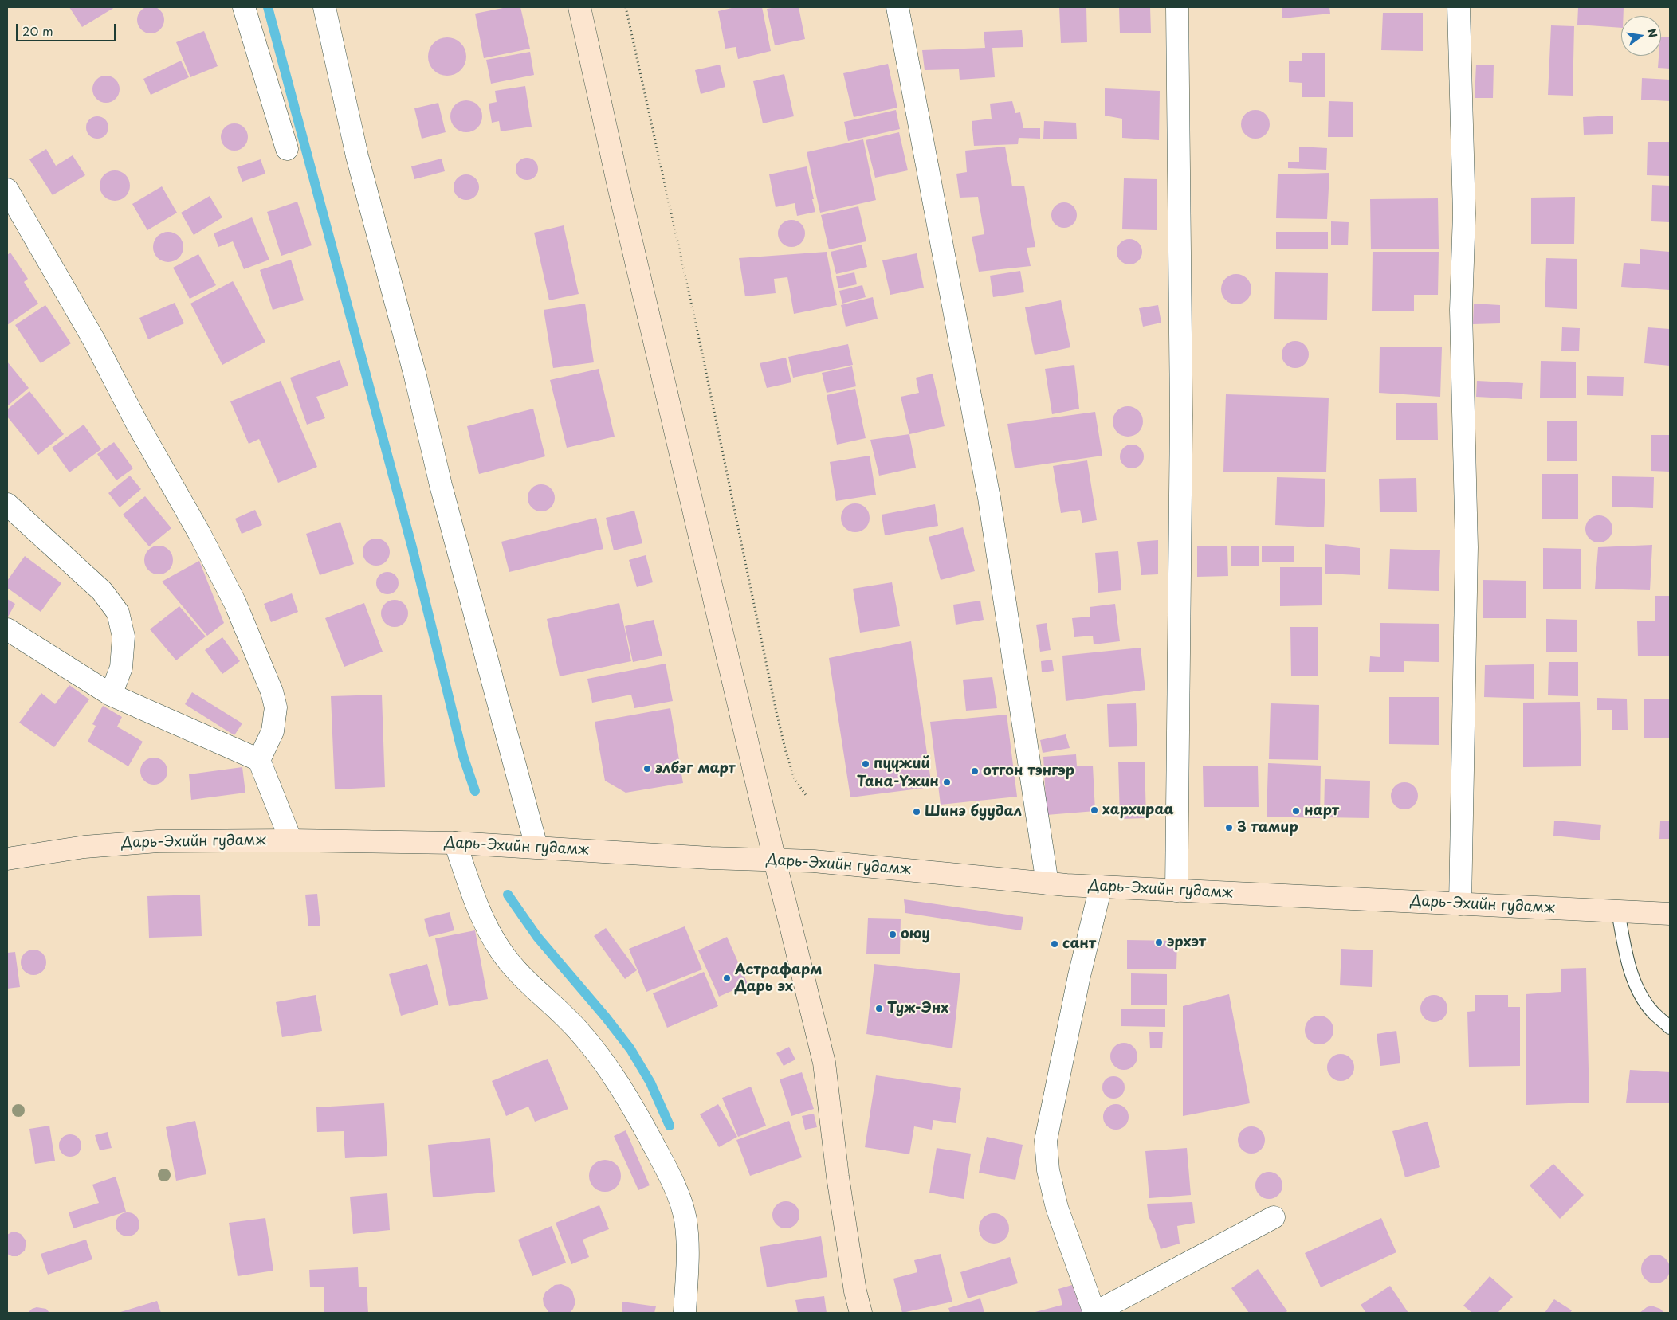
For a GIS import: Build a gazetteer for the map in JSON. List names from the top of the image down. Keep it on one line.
{"streets":{"main road":["Дарь-Эхийн гудамж"]},"places":["пүүжий","элбэг март","отгон тэнгэр","Тана-Үжин","хархираа","нарт","Шинэ буудал","3 тамир","оюу","эрхэт","сант","Астрафарм Дарь эх","Туж-Энх"],"scale_bar":"20 m","north":"right"}
